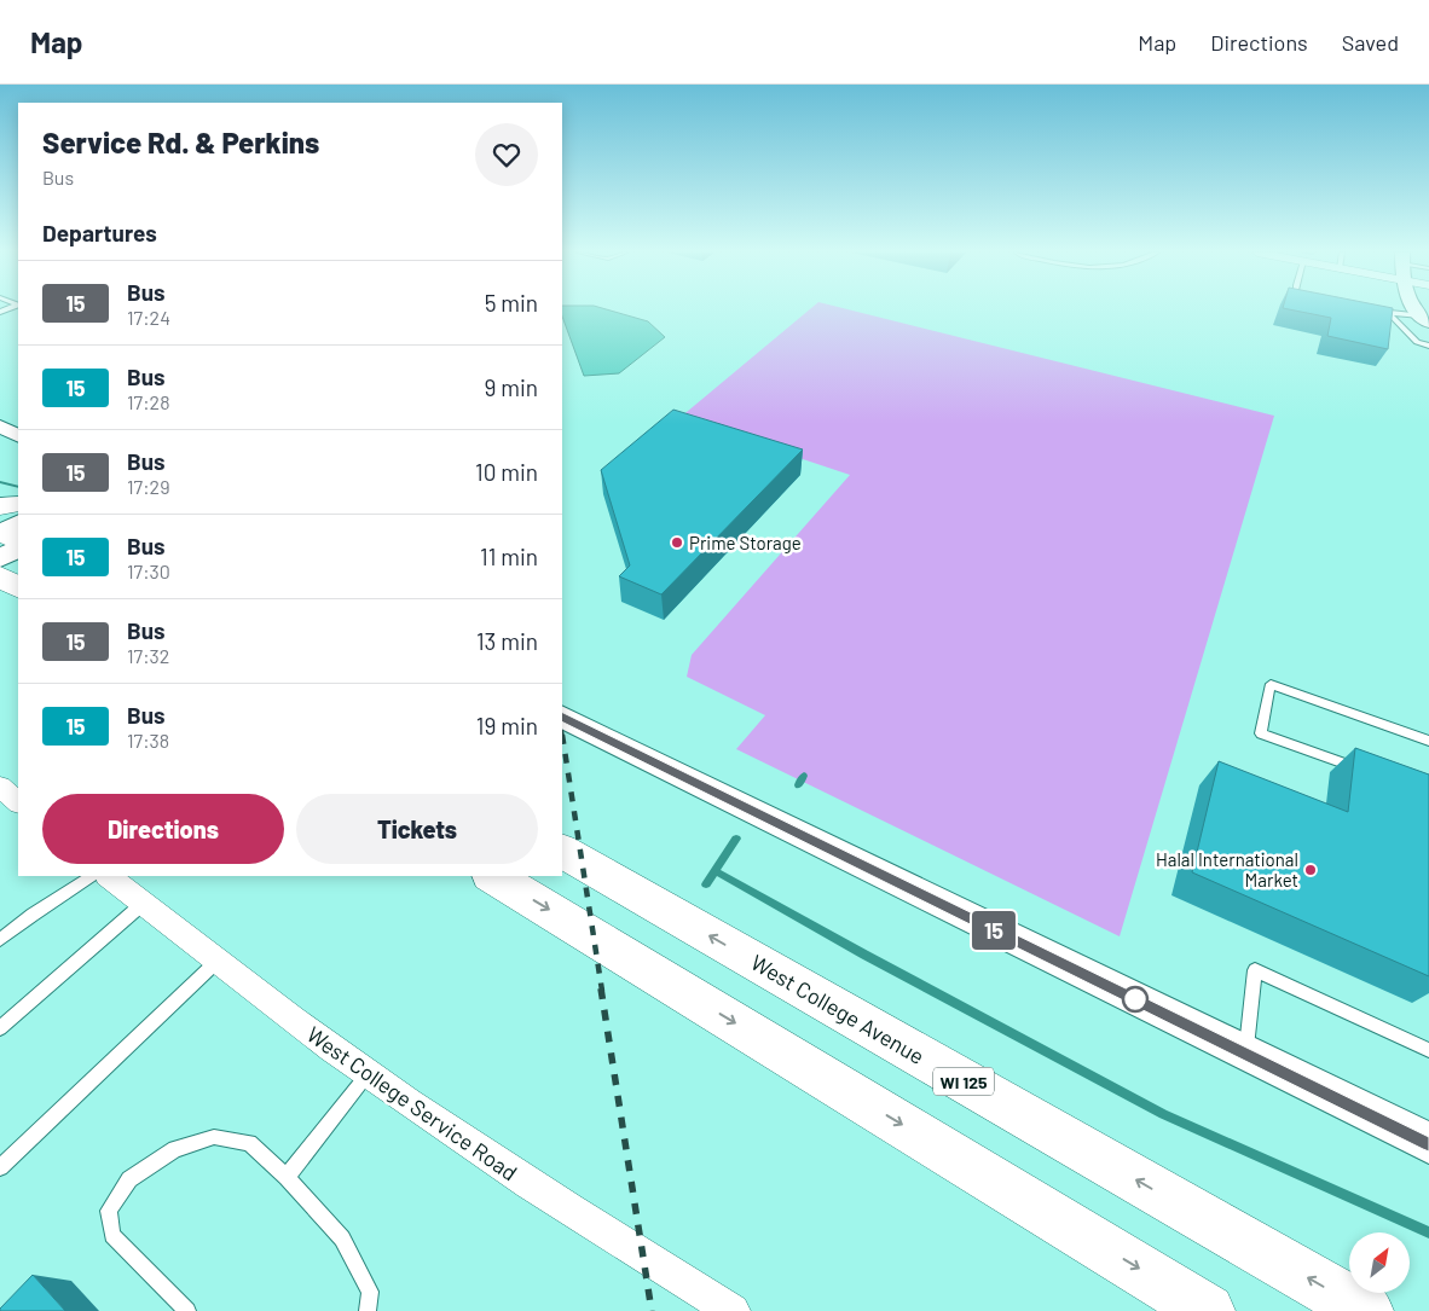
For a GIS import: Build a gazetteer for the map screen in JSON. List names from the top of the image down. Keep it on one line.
{"streets":{"main road":["West College Avenue","WI 125"],"street":["West College Service Road"]},"places":["Prime Storage","Halal International Market"],"lines":["bus line 15"],"north":"top right","page":{"header":"Map","nav":["Map","Directions","Saved"],"on_map":"15","heading":[["Service Rd. & Perkins","Bus"],"Departures"],"list":[{"mark":"15","name":"Bus","note":"17:24","value":"5 min"},{"mark":"15","name":"Bus","note":"17:28","value":"9 min"},{"mark":"15","name":"Bus","note":"17:29","value":"10 min"},{"mark":"15","name":"Bus","note":"17:30","value":"11 min"},{"mark":"15","name":"Bus","note":"17:32","value":"13 min"},{"mark":"15","name":"Bus","note":"17:38","value":"19 min"}],"buttons":["Directions","Tickets"]}}
